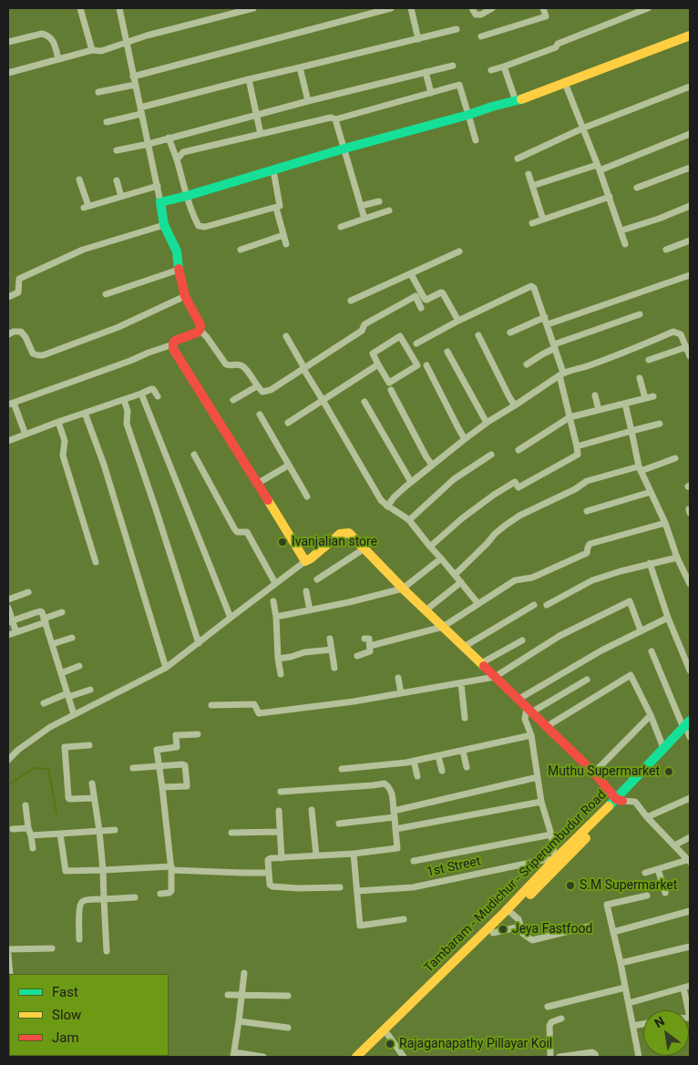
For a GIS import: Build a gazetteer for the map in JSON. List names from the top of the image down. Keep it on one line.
{"streets":{"street":["1st Street","Tambaram - Mudichur - Sriperumbudur Road"]},"crossings":[["1st Street","Tambaram - Mudichur - Sriperumbudur Road"]],"places":["Ivanjalian store","Muthu Supermarket","S.M Supermarket","Jeya Fastfood","Rajaganapathy Pillayar Koil"],"legend":["Fast","Slow","Jam"],"north":"top left"}
